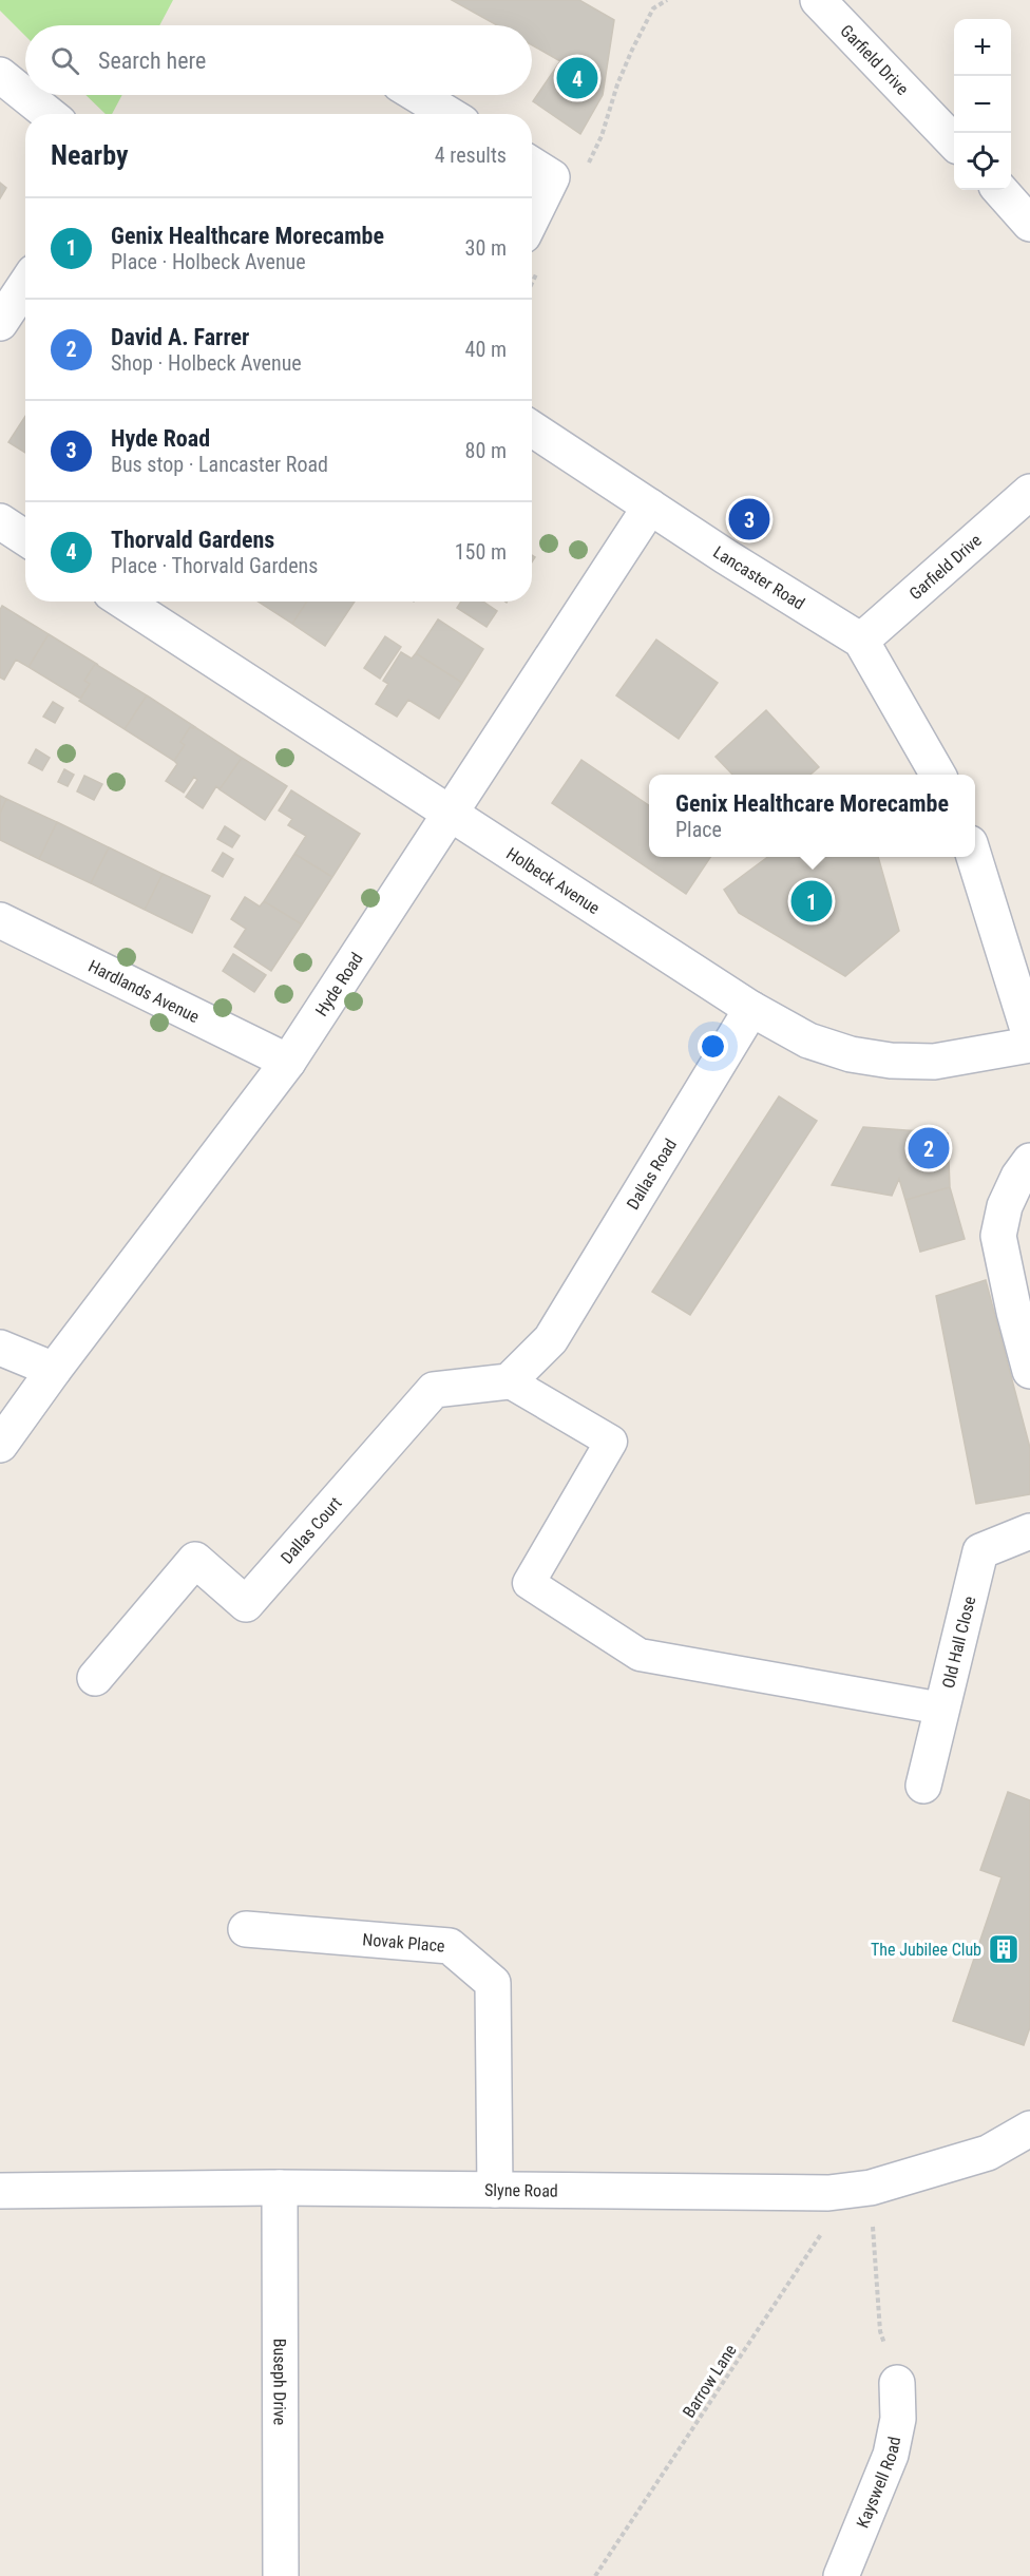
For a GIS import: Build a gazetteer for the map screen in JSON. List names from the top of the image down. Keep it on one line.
{"streets":{"street":["Garfield Drive","Lancaster Road","Holbeck Avenue","Hyde Road","Hardlands Avenue","Dallas Road","Dallas Court","Old Hall Close","Novak Place","Slyne Road","Buseph Drive","Kayswell Road"],"path":["Barrow Lane"]},"crossings":[["Garfield Drive","Lancaster Road"],["Lancaster Road","Hyde Road"],["Holbeck Avenue","Hyde Road"],["Holbeck Avenue","Dallas Road"],["Hyde Road","Hardlands Avenue"],["Dallas Road","Dallas Court"],["Novak Place","Slyne Road"],["Slyne Road","Barrow Lane"],["Slyne Road","Buseph Drive"]],"places":{"building":["The Jubilee Club"]},"page":{"map_buttons":["+","−"],"search":"Search here","pins":["4","3","1","2"],"heading":["Nearby","4 results"],"list":[{"mark":"1","name":"Genix Healthcare Morecambe","note":"Place · Holbeck Avenue","value":"30 m"},{"mark":"2","name":"David A. Farrer","note":"Shop · Holbeck Avenue","value":"40 m"},{"mark":"3","name":"Hyde Road","note":"Bus stop · Lancaster Road","value":"80 m"},{"mark":"4","name":"Thorvald Gardens","note":"Place · Thorvald Gardens","value":"150 m"}],"popup":["Genix Healthcare Morecambe","Place"]}}
